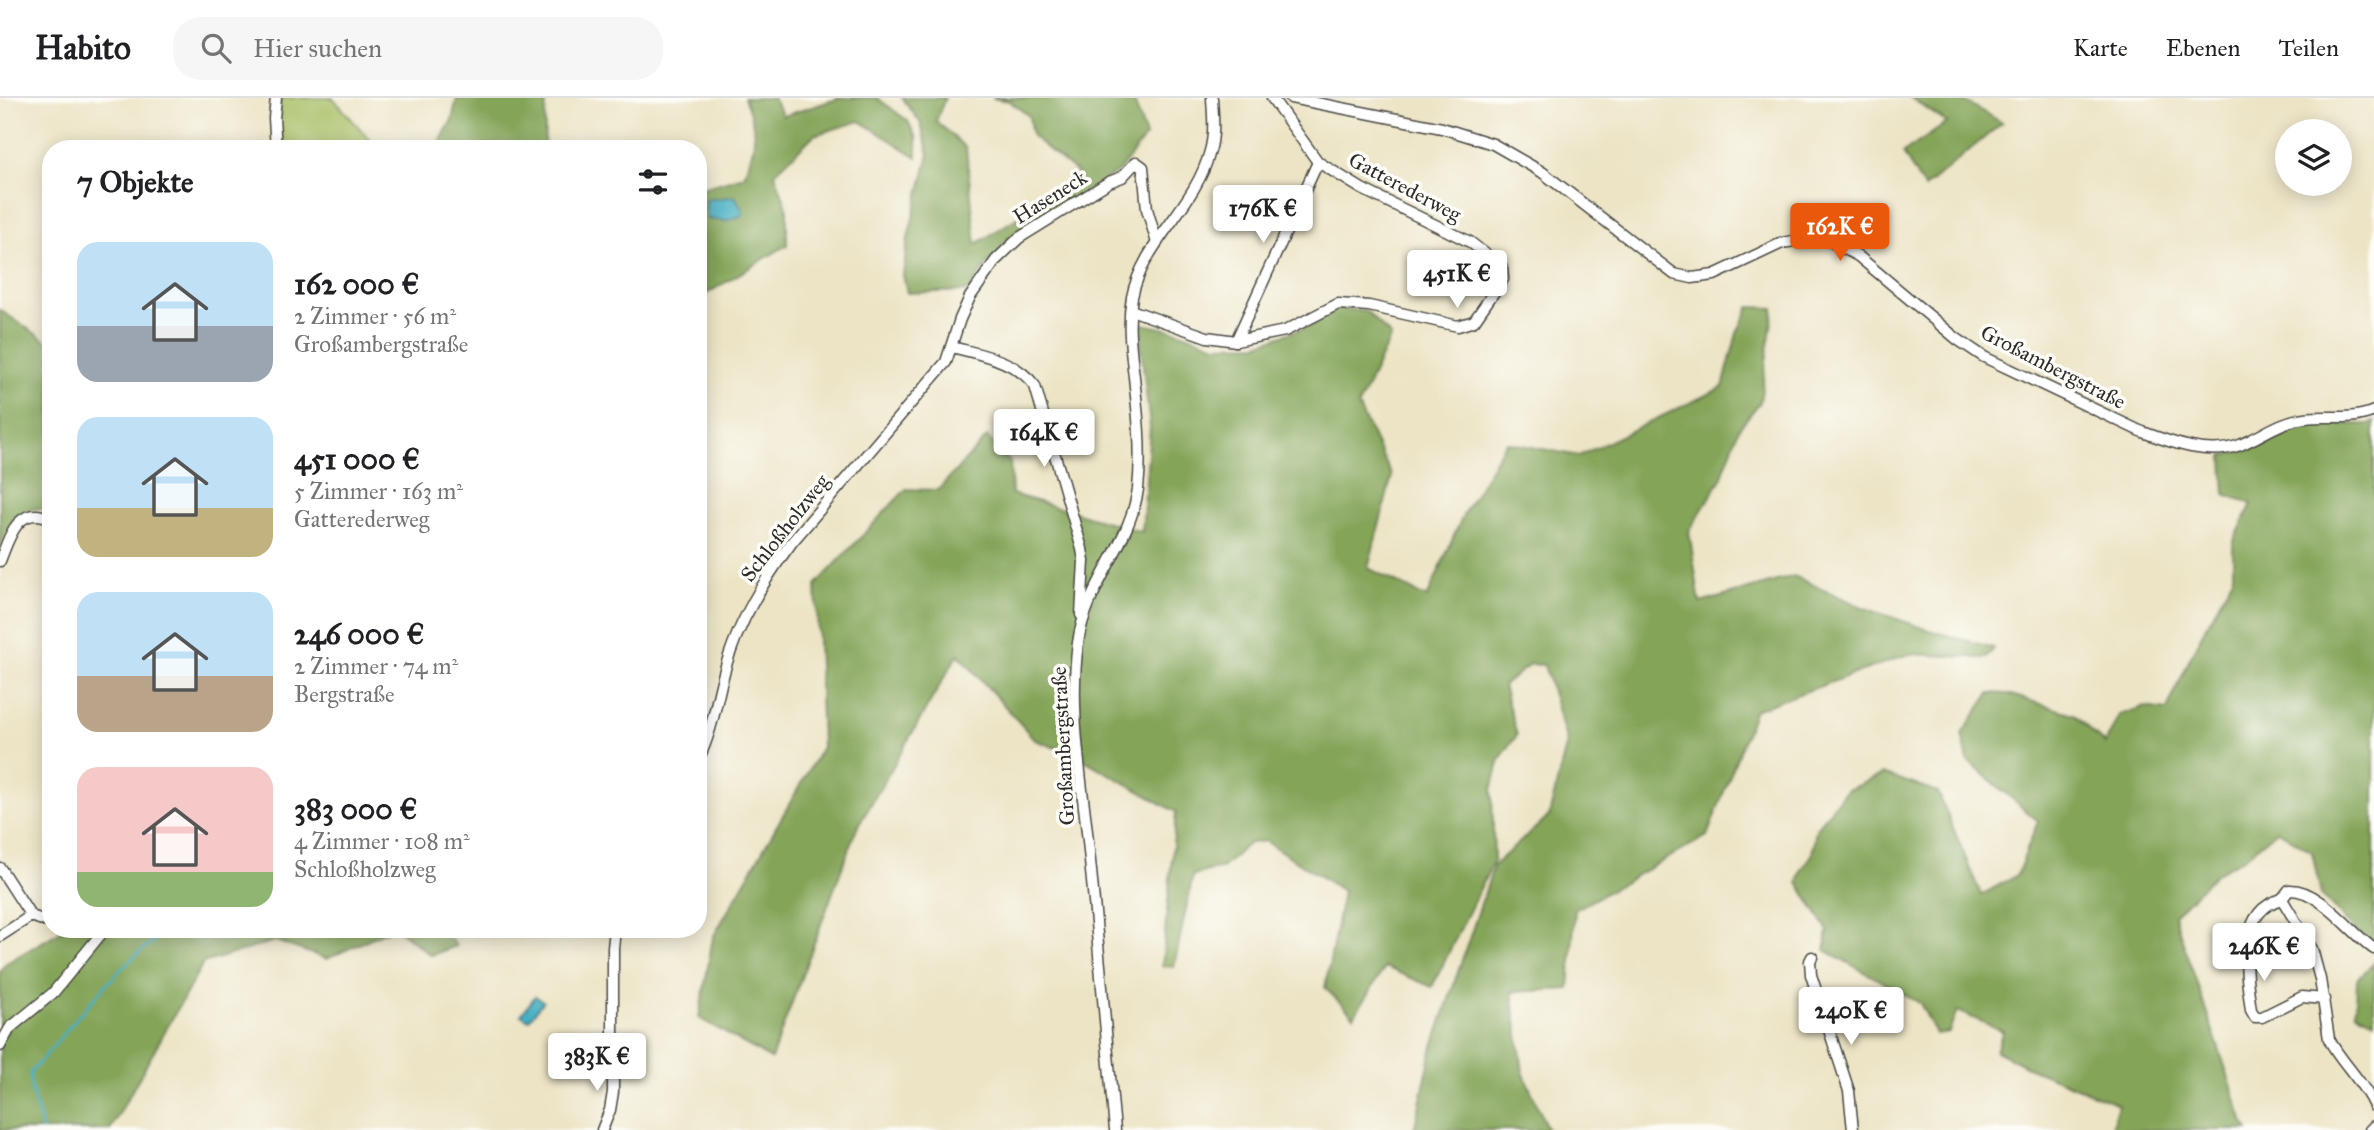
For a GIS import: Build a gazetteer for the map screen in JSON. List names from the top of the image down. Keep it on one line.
{"streets":{"street":["Gatterederweg","Haseneck","Großambergstraße","Schloßholzweg"]},"crossings":[["Gatterederweg","Großambergstraße"],["Haseneck","Großambergstraße"],["Haseneck","Schloßholzweg"]],"page":{"header":"Habito","search":"Hier suchen","nav":["Karte","Ebenen","Teilen"],"heading":"7 Objekte","price":["176K €","162K €","451K €","164K €","246K €","240K €","383K €"],"list":[{"name":"162 000 €","note":"2 Zimmer · 56 m² · Großambergstraße"},{"name":"451 000 €","note":"5 Zimmer · 163 m² · Gatterederweg"},{"name":"246 000 €","note":"2 Zimmer · 74 m² · Bergstraße"},{"name":"383 000 €","note":"4 Zimmer · 108 m² · Schloßholzweg"}]}}
